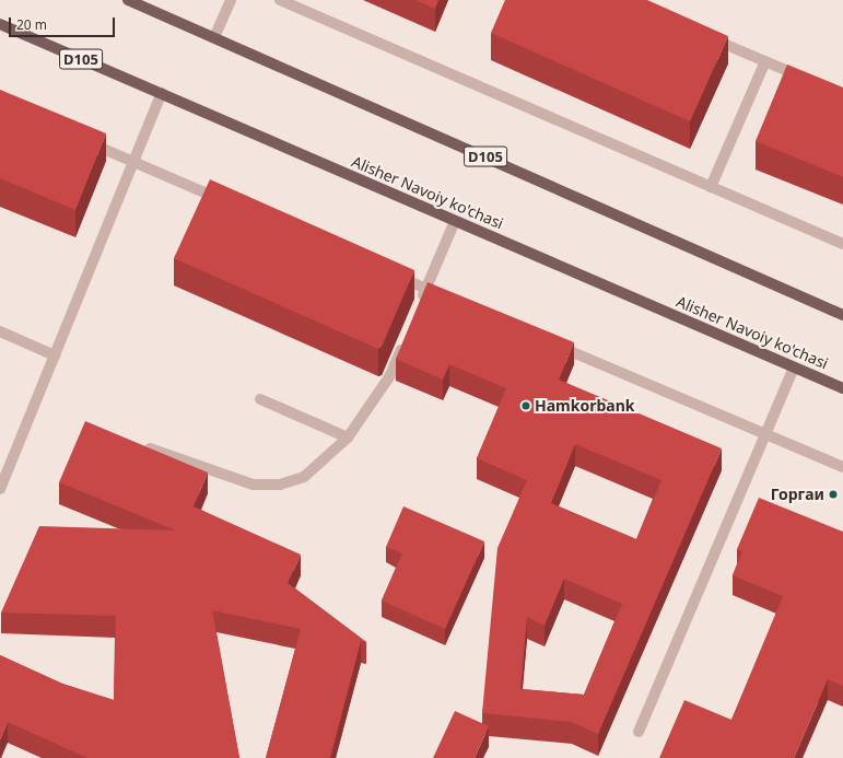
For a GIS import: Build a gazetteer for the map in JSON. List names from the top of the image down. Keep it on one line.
{"streets":{"main road":["D105","Alisher Navoiy ko'chasi"]},"places":["Hamkorbank","Горгаи"],"scale_bar":"20 m"}
